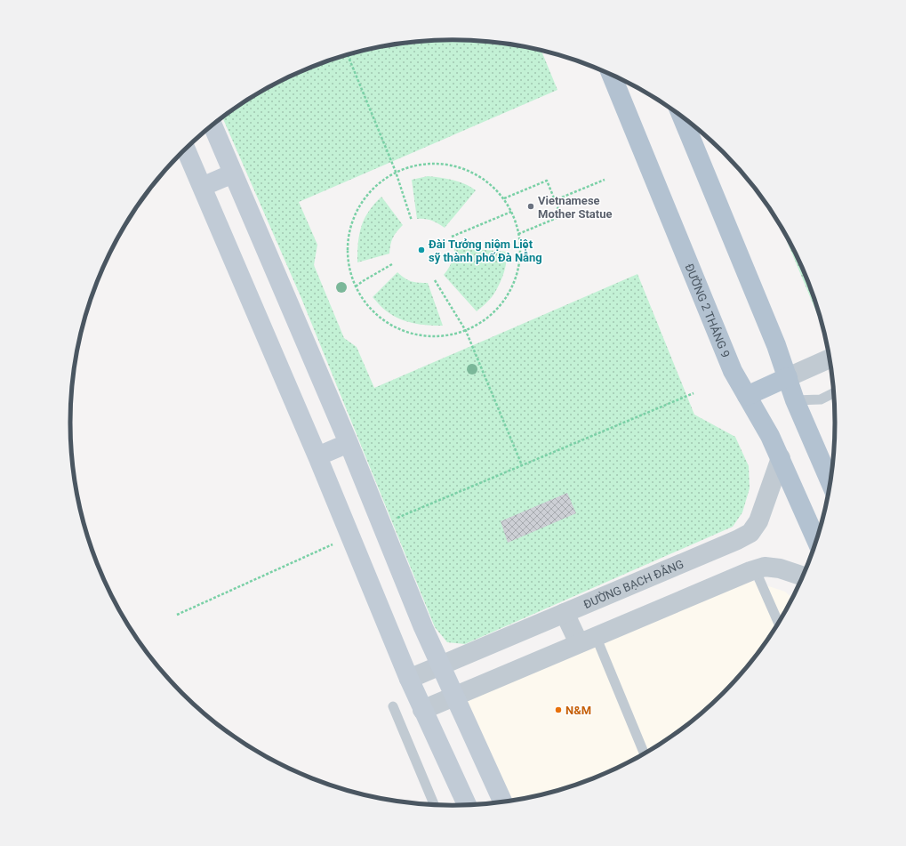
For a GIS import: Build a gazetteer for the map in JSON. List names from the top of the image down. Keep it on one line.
{"streets":{"main road":["ĐƯỜNG 2 THÁNG 9"],"street":["ĐƯỜNG BẠCH ĐẰNG"]},"crossings":[["ĐƯỜNG 2 THÁNG 9","ĐƯỜNG BẠCH ĐẰNG"]],"places":["Vietnamese Mother Statue","Đài Tưởng niệm Liệt sỹ thành phố Đà Nẵng","N&M"]}
